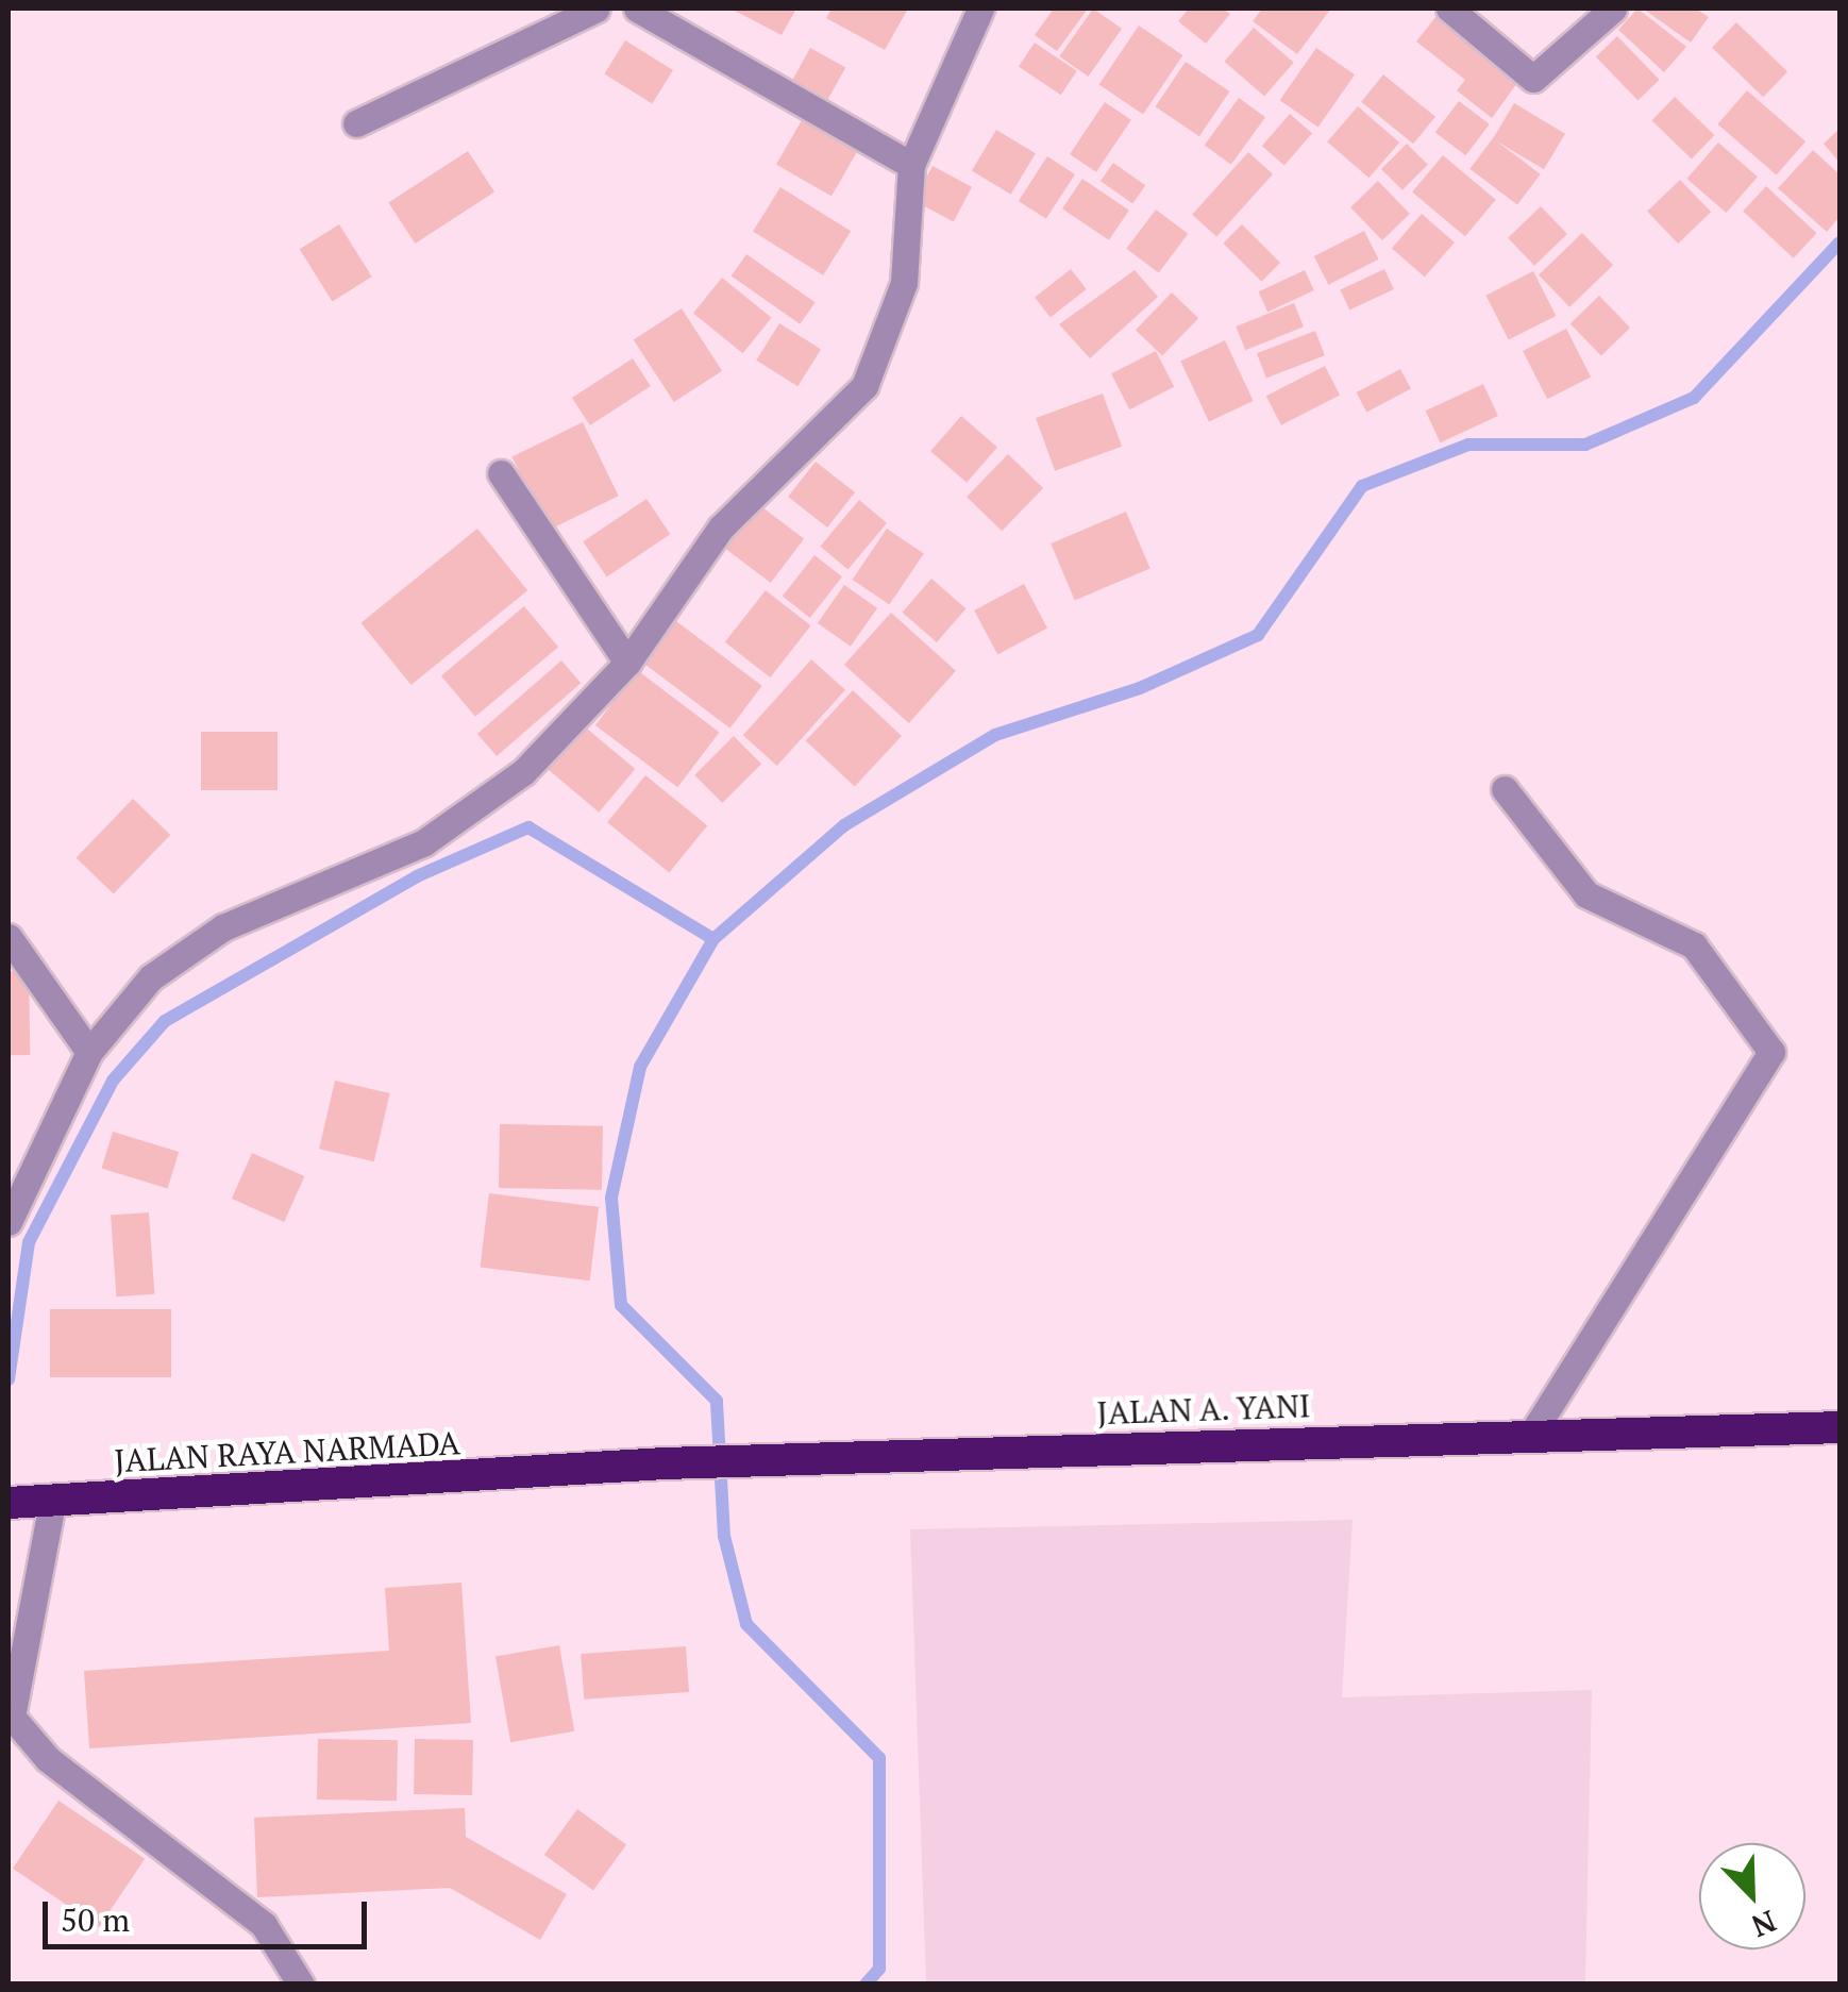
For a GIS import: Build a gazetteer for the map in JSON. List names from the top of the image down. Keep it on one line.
{"streets":{"highway":["JALAN A. YANI","JALAN RAYA NARMADA"]},"crossings":[["JALAN A. YANI","JALAN RAYA NARMADA"]],"scale_bar":"50 m","north":"bottom right"}
